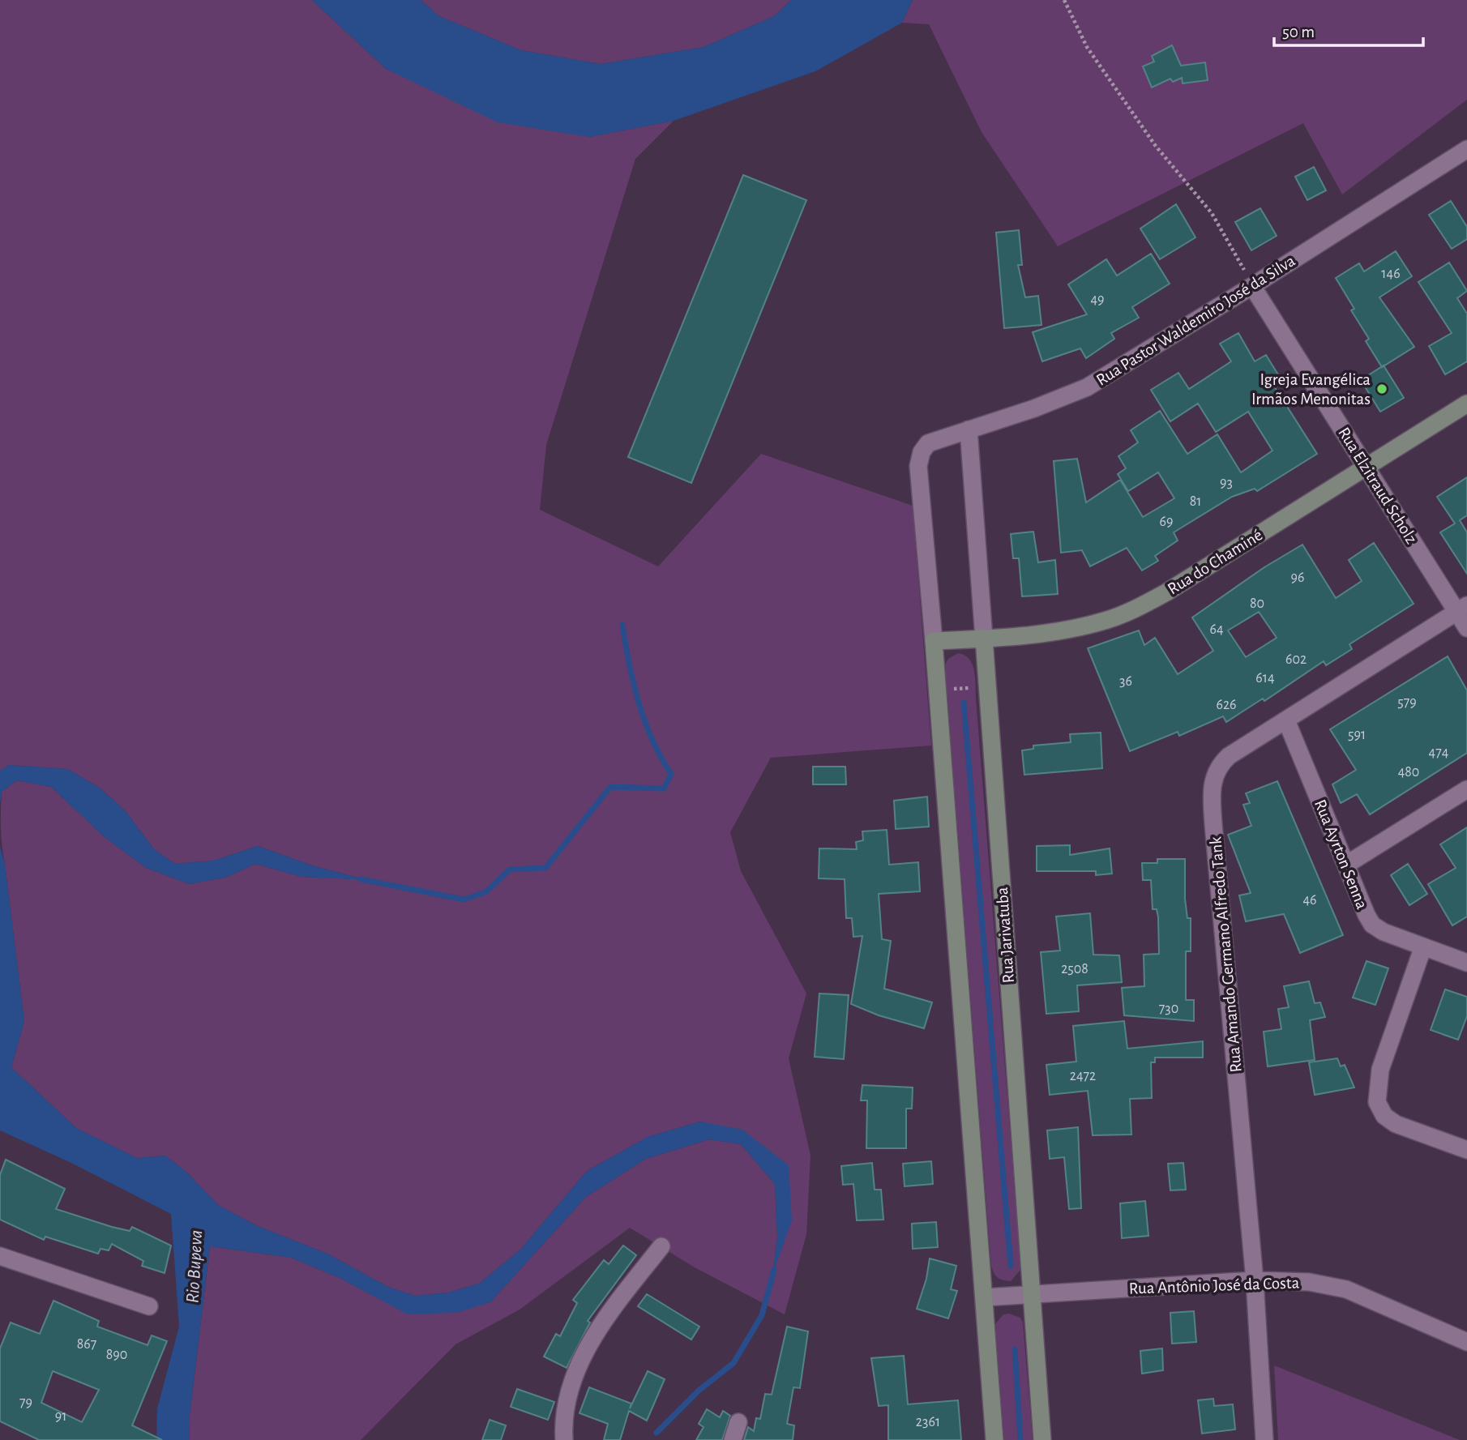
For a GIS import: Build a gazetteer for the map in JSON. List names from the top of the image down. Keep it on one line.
{"streets":{"street":["Rua Pastor Waldemiro José da Silva","Rua Elzitraud Scholz","Rua do Chaminé","Rua Ayrton Senna","Rua Jarivatuba","Rua Amando Germano Alfredo Tank","Rua Antônio José da Costa"]},"crossings":[["Rua Pastor Waldemiro José da Silva","Rua Elzitraud Scholz"],["Rua Pastor Waldemiro José da Silva","Rua do Chaminé"],["Rua Pastor Waldemiro José da Silva","Rua Jarivatuba"],["Rua Elzitraud Scholz","Rua do Chaminé"],["Rua Elzitraud Scholz","Rua Amando Germano Alfredo Tank"],["Rua do Chaminé","Rua Jarivatuba"],["Rua Ayrton Senna","Rua Amando Germano Alfredo Tank"],["Rua Jarivatuba","Rua Antônio José da Costa"],["Rua Amando Germano Alfredo Tank","Rua Antônio José da Costa"]],"water":["Rio Bupeva"],"places":["Igreja Evangélica Irmãos Menonitas"],"house_numbers":["146","49","93","81","69","96","80","64","602","614","36","579","626","591","474","480","46","2508","730","2472","867","890","79","91","2361"],"scale_bar":"50 m"}
